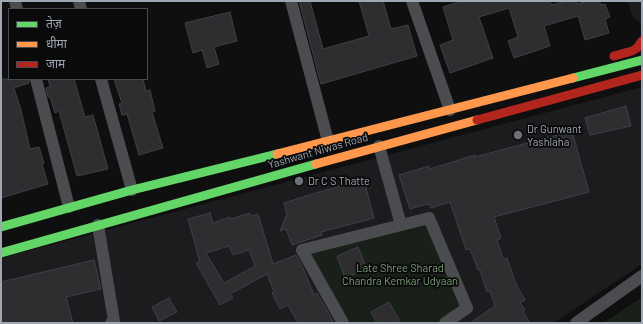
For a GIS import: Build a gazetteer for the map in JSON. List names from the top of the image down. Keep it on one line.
{"streets":{"main road":["Yashwant Niwas Road"]},"parks":["Late Shree Sharad Chandra Kemkar Udyaan"],"places":["Dr Gunwant Yashlaha","Dr C S Thatte"],"legend":["तेज़","धीमा","जाम"]}
